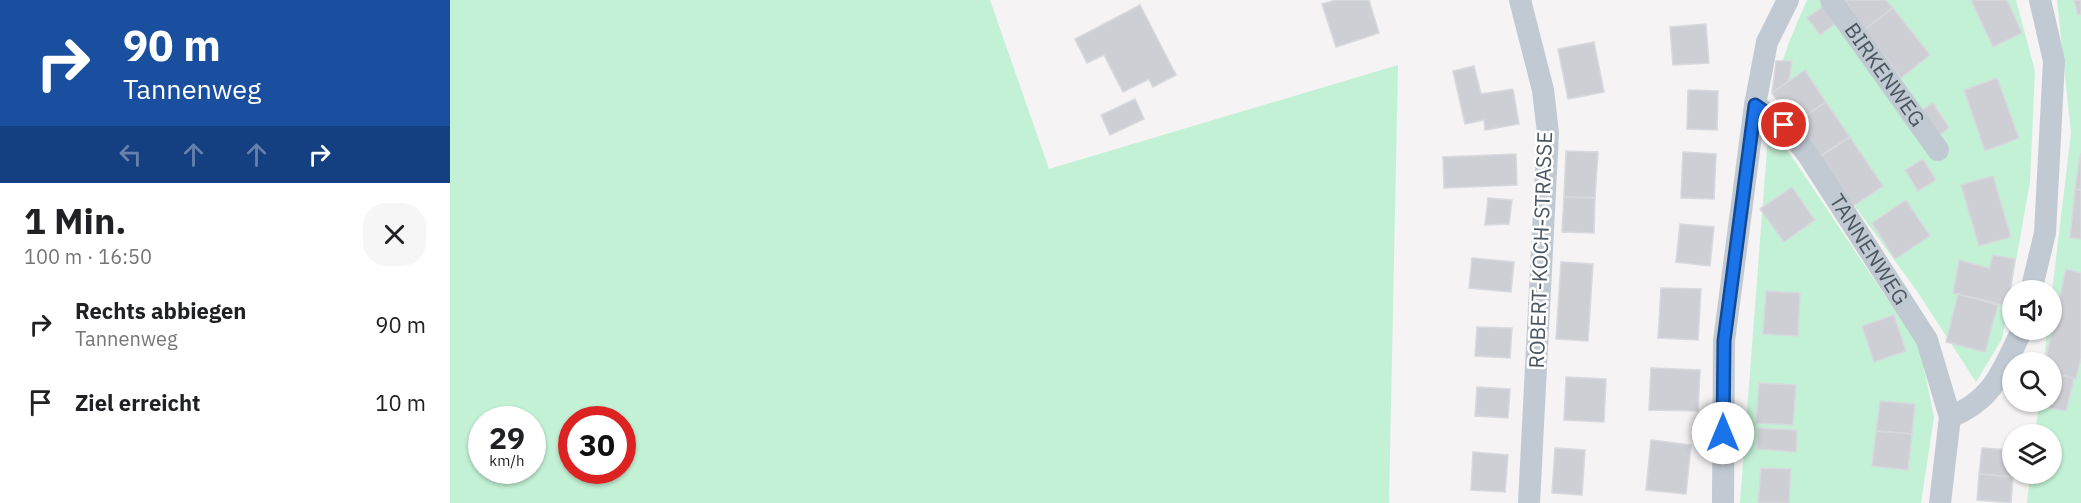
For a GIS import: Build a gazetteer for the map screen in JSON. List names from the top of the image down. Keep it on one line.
{"streets":{"street":["BIRKENWEG","ROBERT-KOCH-STRASSE","TANNENWEG"]},"page":{"turn":["90 m","Tannenweg"],"heading":["1 Min.","100 m · 16:50"],"list":[{"name":"Rechts abbiegen","note":"Tannenweg","value":"90 m"},{"name":"Ziel erreicht","value":"10 m"}],"speed":"29 km/h","limit":"30"}}
